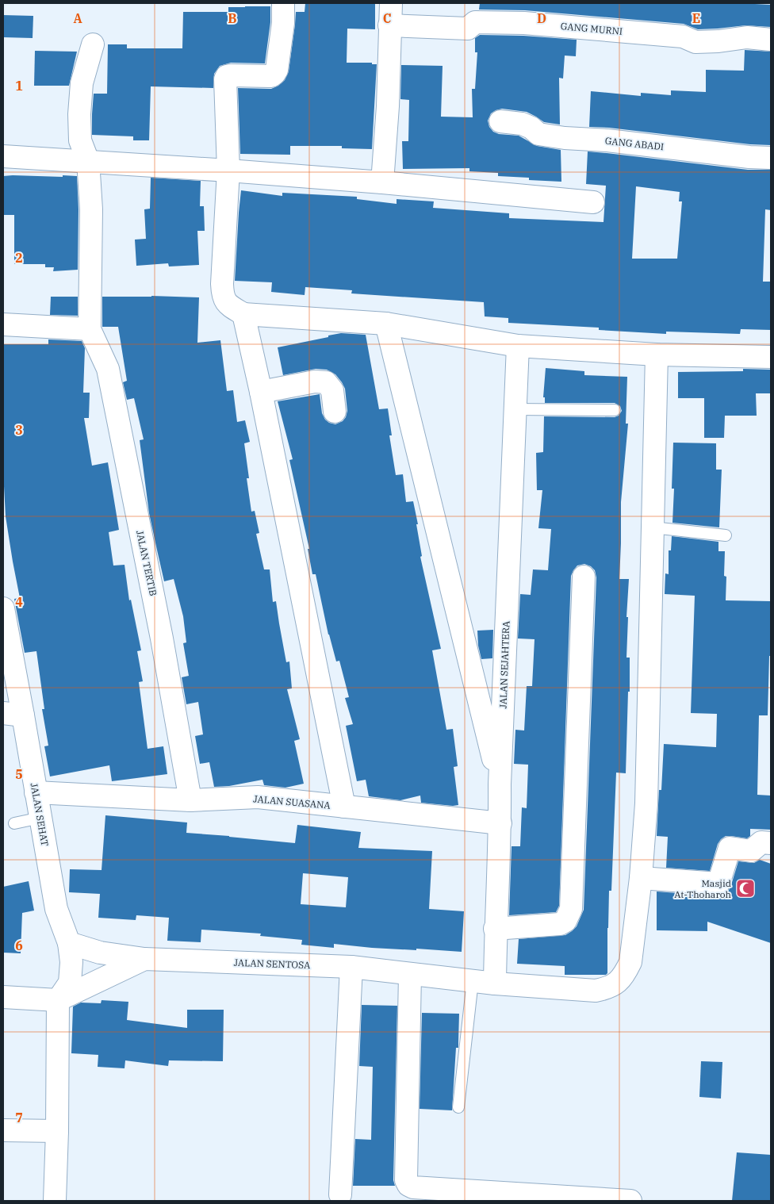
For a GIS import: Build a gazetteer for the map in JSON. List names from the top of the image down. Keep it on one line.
{"streets":{"street":["GANG MURNI","GANG ABADI","JALAN TERTIB","JALAN SEJAHTERA","JALAN SUASANA","JALAN SEHAT","JALAN SENTOSA"]},"crossings":[["JALAN TERTIB","JALAN SUASANA"],["JALAN SEJAHTERA","JALAN SUASANA"],["JALAN SEJAHTERA","JALAN SENTOSA"],["JALAN SUASANA","JALAN SEHAT"],["JALAN SEHAT","JALAN SENTOSA"]],"places":{"mosque":["Masjid At-Thoharoh"]},"grid":{"columns":["A","B","C","D","E"],"rows":["1","2","3","4","5","6","7"]}}
